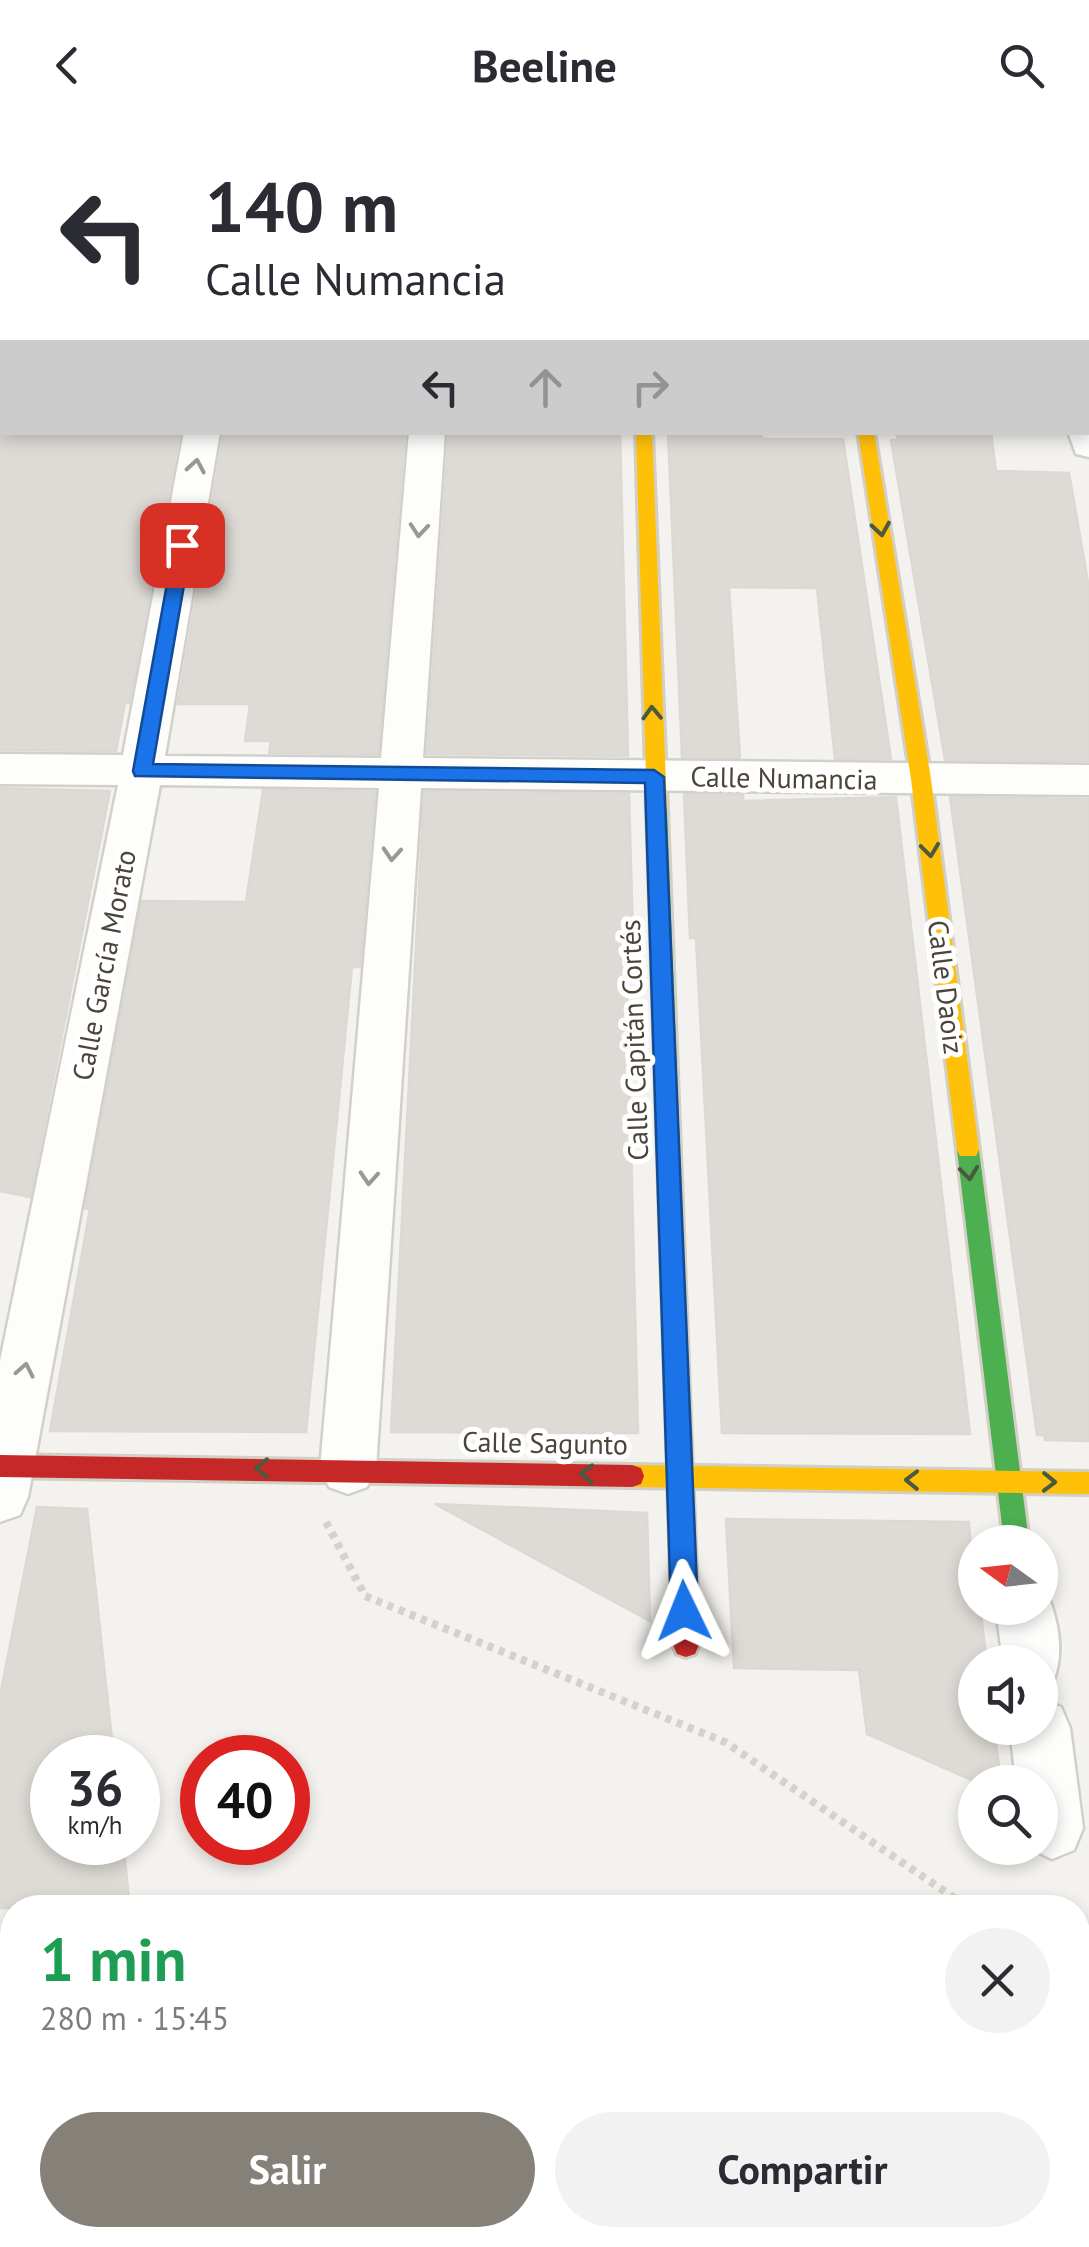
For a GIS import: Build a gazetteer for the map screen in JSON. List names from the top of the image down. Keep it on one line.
{"streets":{"main road":["Calle Daoiz","Calle Capitán Cortés","Calle Sagunto"],"street":["Calle Numancia","Calle García Morato"]},"crossings":[["Calle Numancia","Calle García Morato"],["Calle Numancia","Calle Daoiz"],["Calle Numancia","Calle Capitán Cortés"],["Calle García Morato","Calle Sagunto"],["Calle Daoiz","Calle Sagunto"],["Calle Capitán Cortés","Calle Sagunto"]],"one_way":["Calle Daoiz","Calle Sagunto"],"north":"left","page":{"header":"Beeline","turn":["140 m","Calle Numancia"],"speed":"36 km/h","limit":"40","heading":["1 min","280 m · 15:45"],"buttons":["Salir","Compartir"]}}
